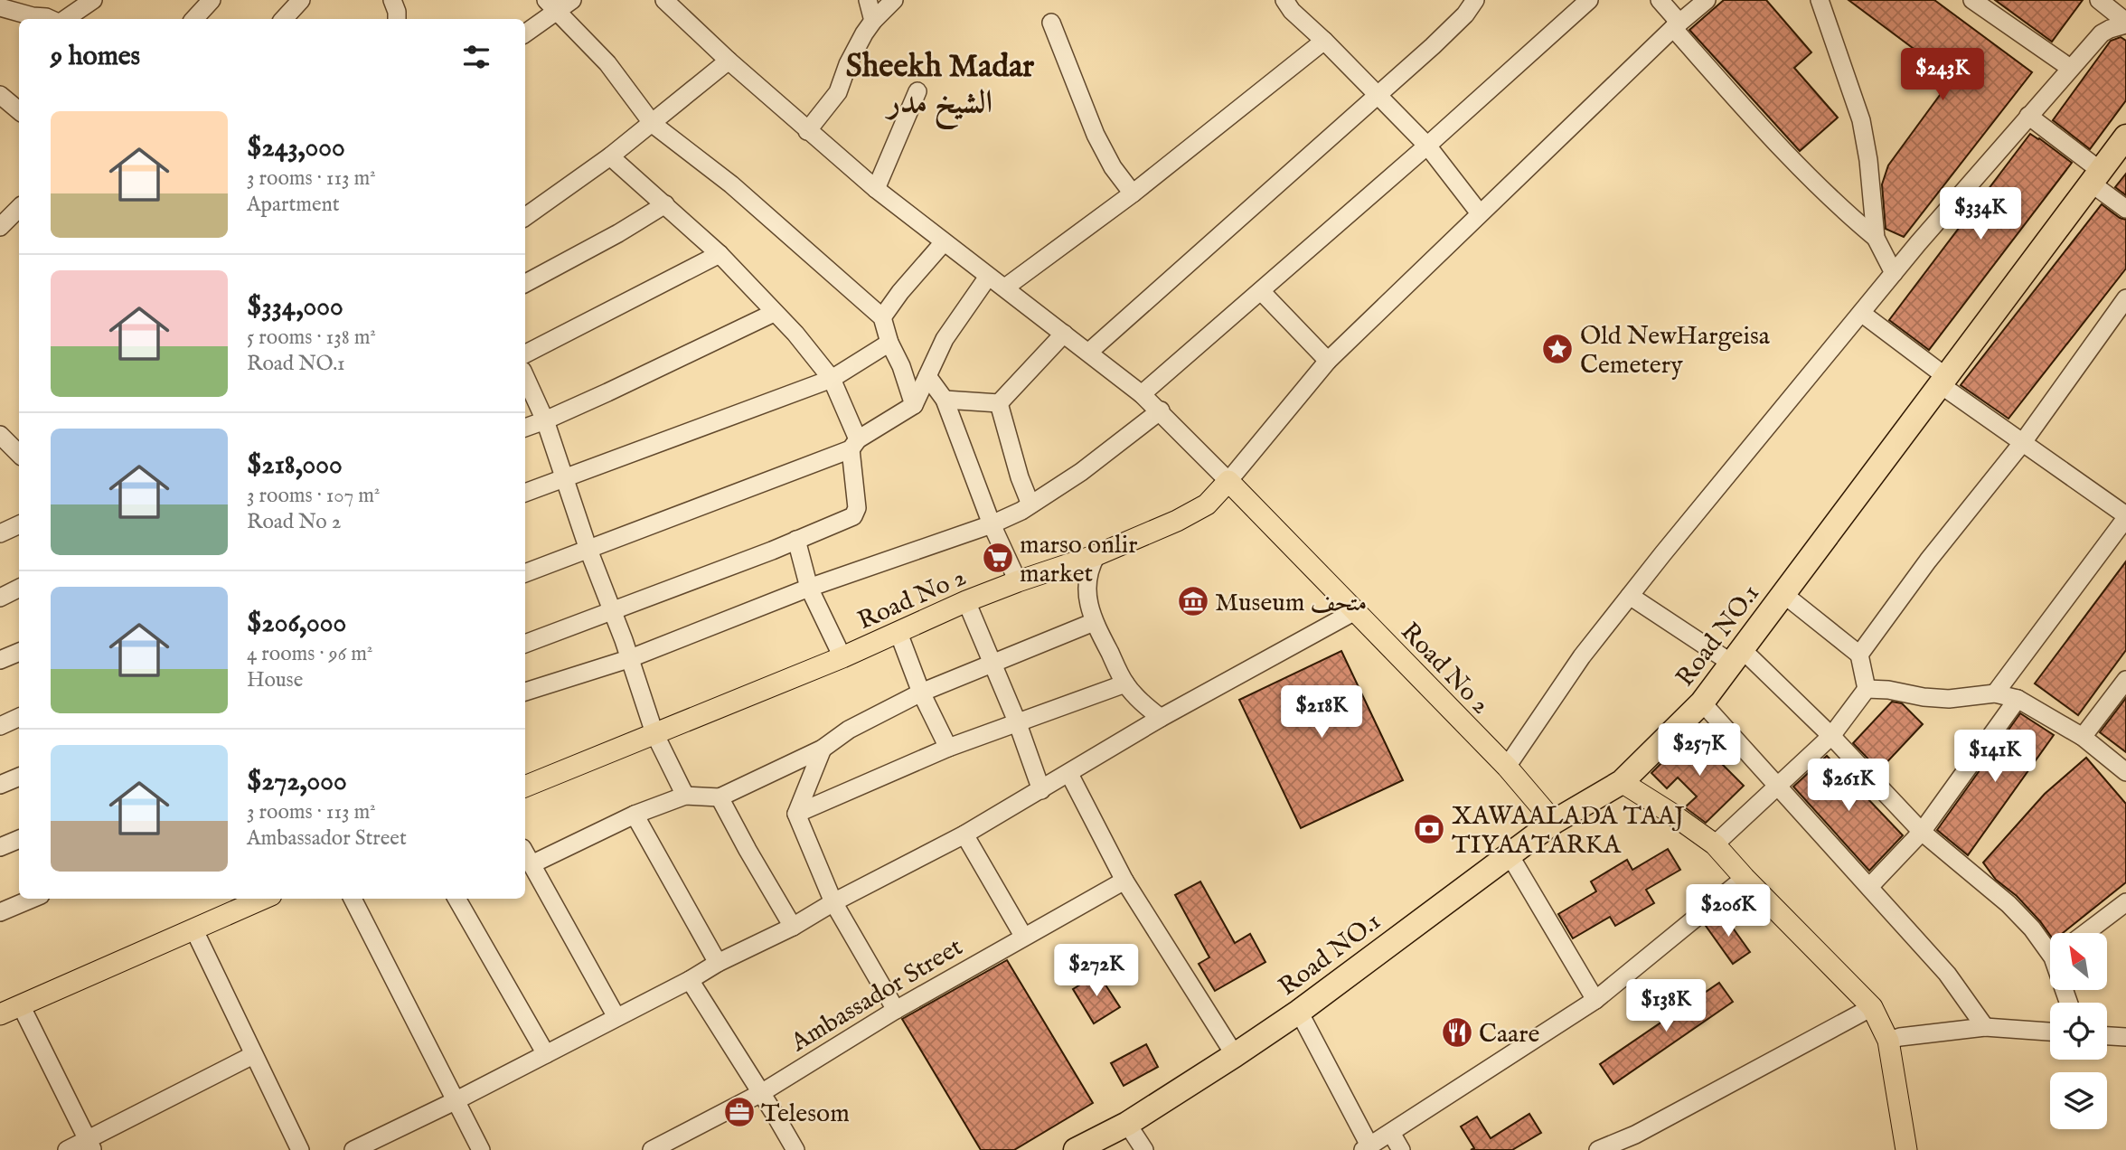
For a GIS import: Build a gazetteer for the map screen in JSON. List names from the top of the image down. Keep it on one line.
{"streets":{"highway":["Road NO.1"],"main road":["Road No 2"],"street":["Ambassador Street"]},"crossings":[["Road No 2","Road NO.1"]],"districts":["Sheekh Madar الشيخ مدر"],"places":{"place":["Old NewHargeisa Cemetery"],"supermarket":["marso onlir market"],"museum":["Museum متحف"],"bank":["XAWAALADA TAAJ TIYAATARKA"],"restaurant":["Caare"],"office":["Telesom"]},"north":"top left","page":{"heading":"9 homes","price":["$243K","$334K","$218K","$257K","$141K","$261K","$206K","$272K","$138K"],"list":[{"name":"$243,000","note":"3 rooms · 113 m² · Apartment"},{"name":"$334,000","note":"5 rooms · 138 m² · Road NO.1"},{"name":"$218,000","note":"3 rooms · 107 m² · Road No 2"},{"name":"$206,000","note":"4 rooms · 96 m² · House"},{"name":"$272,000","note":"3 rooms · 113 m² · Ambassador Street"}]}}
